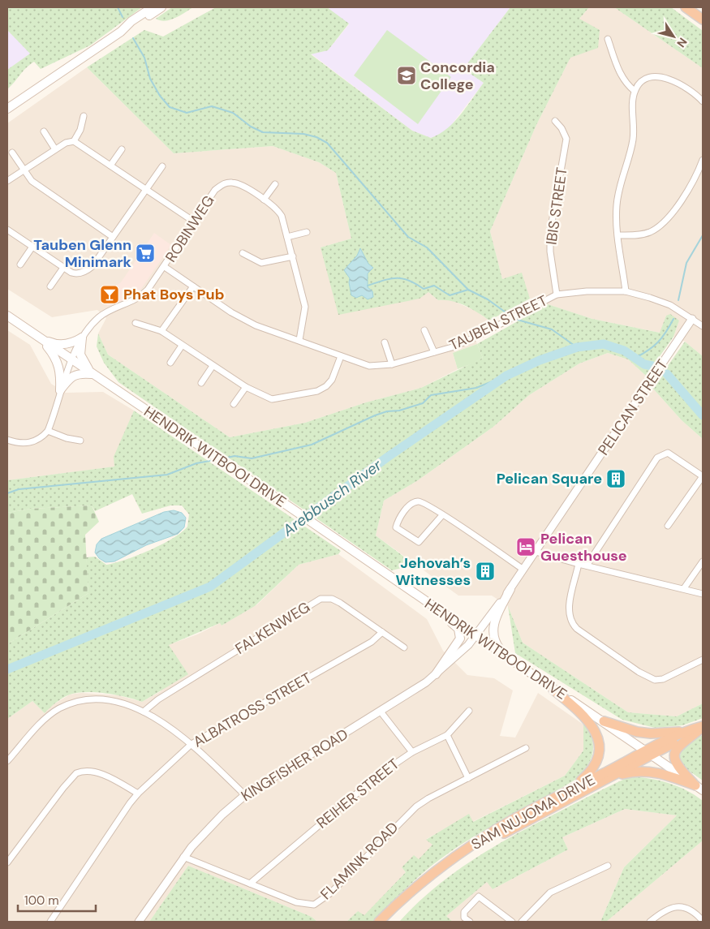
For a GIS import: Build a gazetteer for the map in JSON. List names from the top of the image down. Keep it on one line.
{"streets":{"highway":["SAM NUJOMA DRIVE"],"main road":["HENDRIK WITBOOI DRIVE"],"street":["IBIS STREET","ROBINWEG","TAUBEN STREET","PELICAN STREET","FALKENWEG","ALBATROSS STREET","KINGFISHER ROAD","REIHER STREET","FLAMINK ROAD"]},"crossings":[["IBIS STREET","TAUBEN STREET"],["ROBINWEG","TAUBEN STREET"],["ROBINWEG","HENDRIK WITBOOI DRIVE"],["TAUBEN STREET","PELICAN STREET"],["PELICAN STREET","HENDRIK WITBOOI DRIVE"],["PELICAN STREET","KINGFISHER ROAD"],["HENDRIK WITBOOI DRIVE","KINGFISHER ROAD"],["HENDRIK WITBOOI DRIVE","SAM NUJOMA DRIVE"],["FALKENWEG","ALBATROSS STREET"],["KINGFISHER ROAD","FLAMINK ROAD"],["REIHER STREET","FLAMINK ROAD"]],"water":["Arebbusch River"],"places":{"school or university":["Concordia College"],"supermarket":["Tauben Glenn Minimark"],"bar":["Phat Boys Pub"],"building":["Pelican Square","Jehovah’s Witnesses"],"hotel":["Pelican Guesthouse"]},"scale_bar":"100 m","north":"bottom right"}
